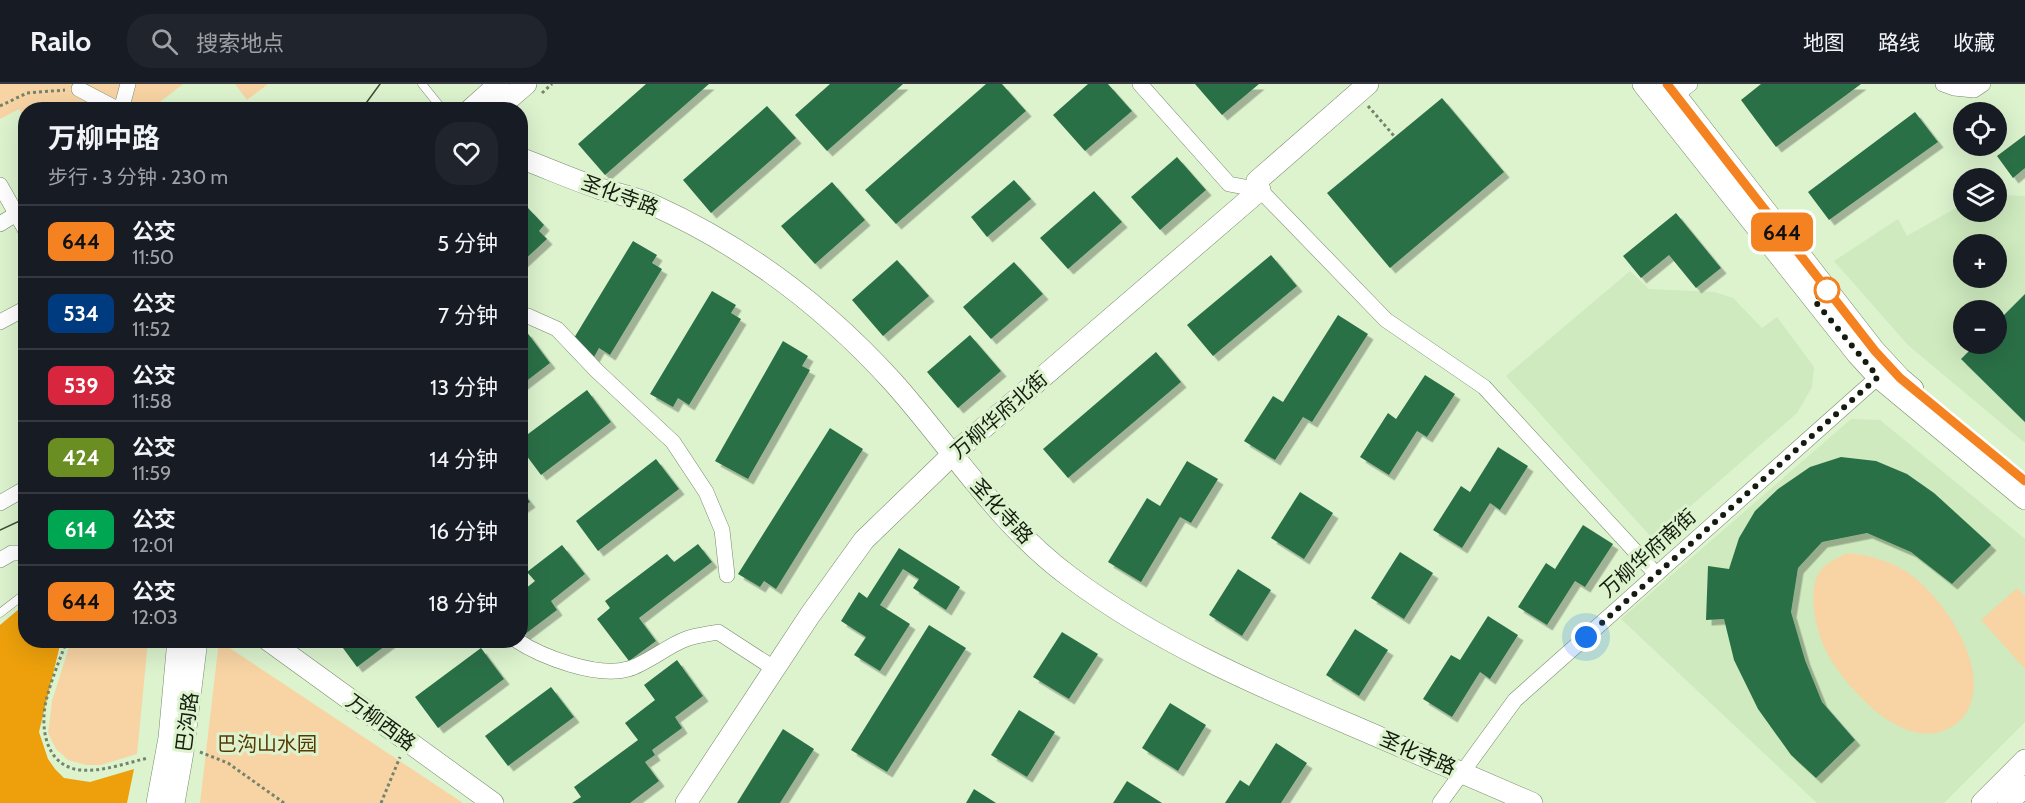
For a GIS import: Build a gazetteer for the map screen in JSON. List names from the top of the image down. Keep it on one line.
{"streets":{"street":["圣化寺路","万柳华府北街","万柳华府南街","巴沟路","万柳西路"]},"crossings":[["圣化寺路","万柳华府北街"],["圣化寺路","万柳华府南街"]],"parks":["巴沟山水园"],"lines":["bus line 644"],"page":{"header":"Railo","search":"搜索地点","nav":["地图","路线","收藏"],"on_map":"644","map_buttons":["+","−"],"heading":["万柳中路","步行 · 3 分钟 · 230 m"],"list":[{"mark":"644","name":"公交","note":"11:50","value":"5 分钟"},{"mark":"534","name":"公交","note":"11:52","value":"7 分钟"},{"mark":"539","name":"公交","note":"11:58","value":"13 分钟"},{"mark":"424","name":"公交","note":"11:59","value":"14 分钟"},{"mark":"614","name":"公交","note":"12:01","value":"16 分钟"},{"mark":"644","name":"公交","note":"12:03","value":"18 分钟"}]}}
